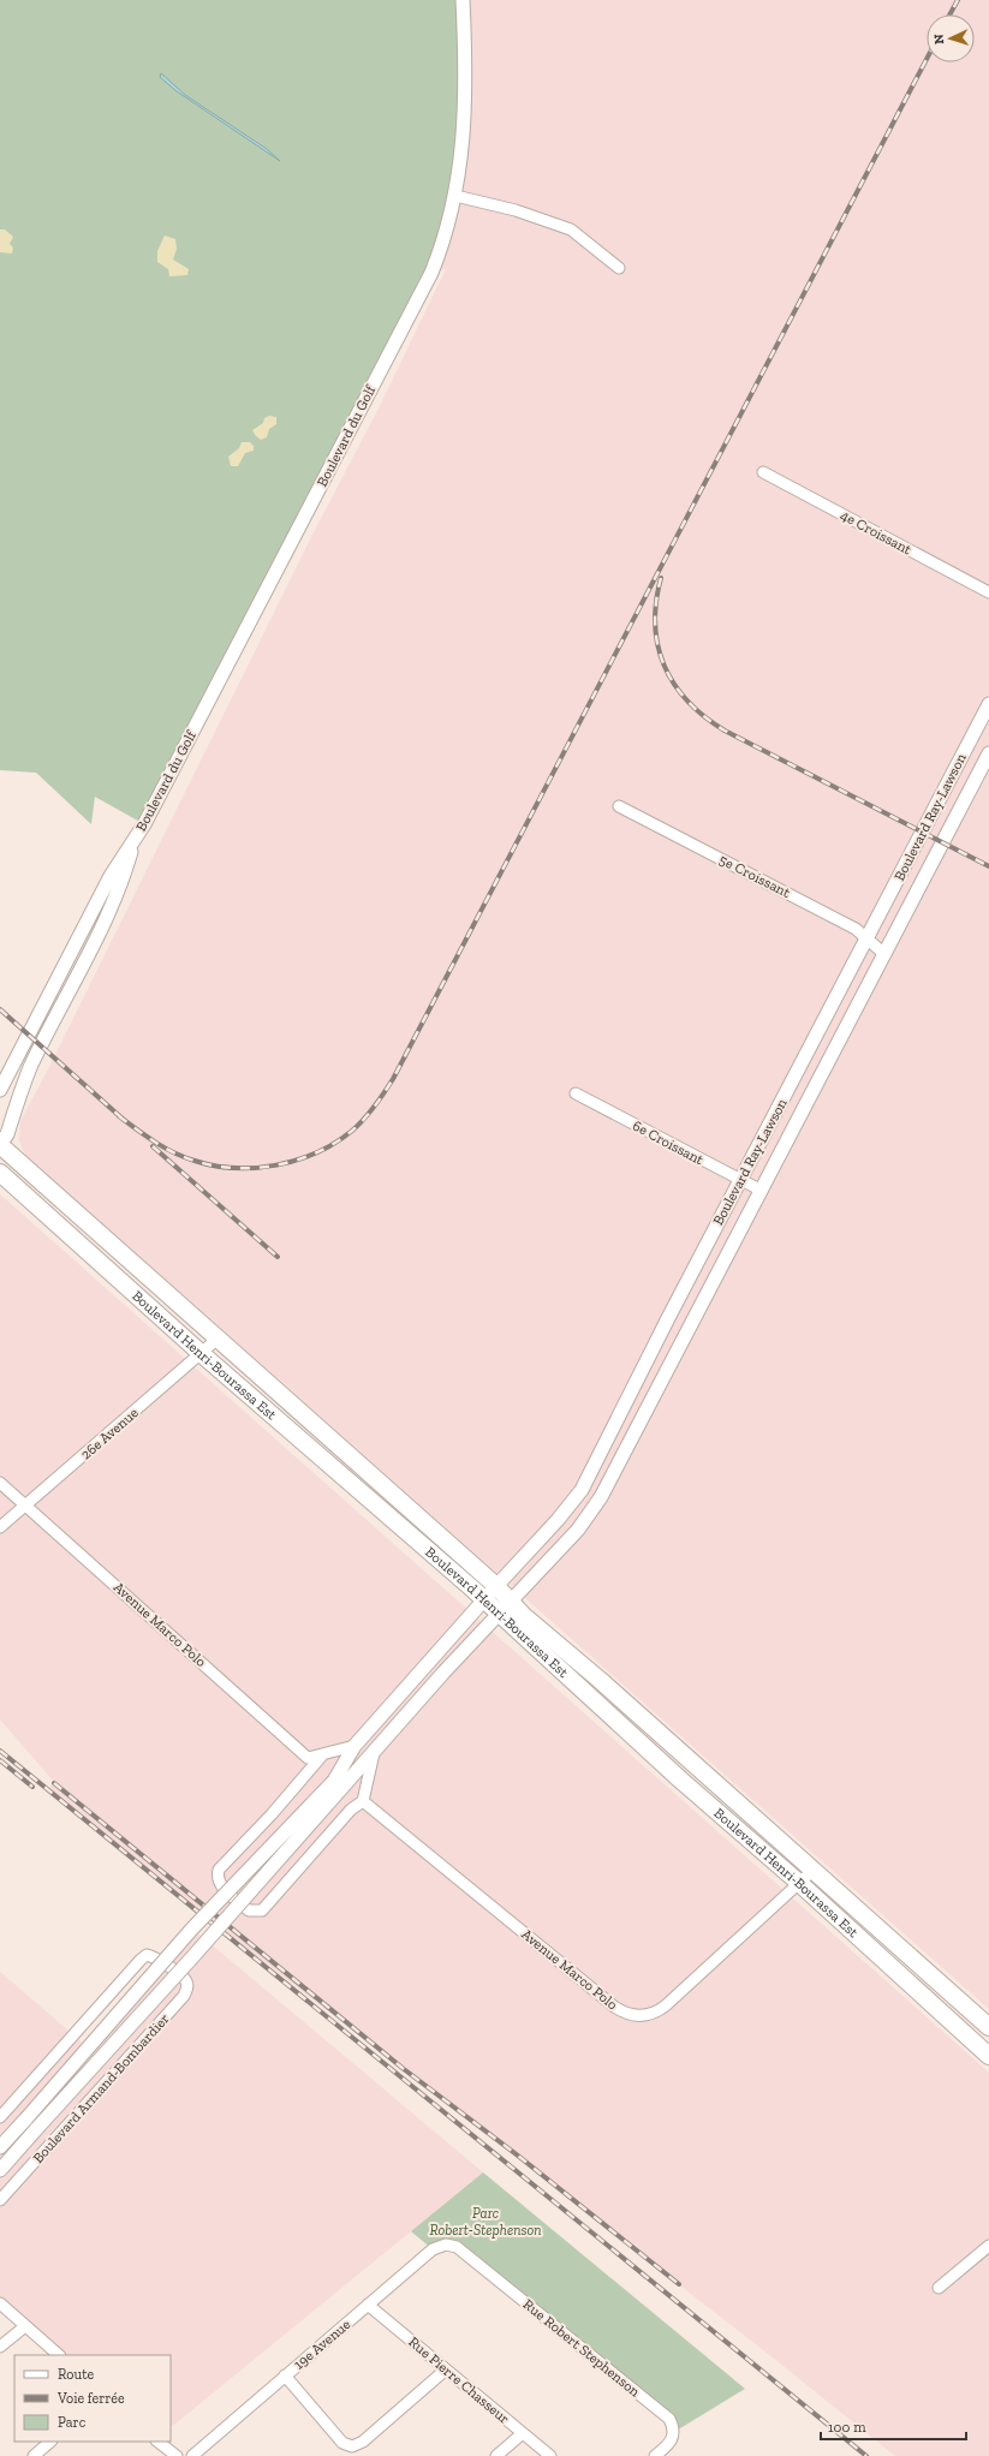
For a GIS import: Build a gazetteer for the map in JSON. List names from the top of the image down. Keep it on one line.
{"streets":{"main road":["Boulevard Henri-Bourassa Est"],"street":["Boulevard du Golf","4e Croissant","Boulevard Ray-Lawson","5e Croissant","6e Croissant","26e Avenue","Avenue Marco Polo","Boulevard Armand-Bombardier","19e Avenue","Rue Robert Stephenson","Rue Pierre Chasseur"]},"crossings":[["Boulevard du Golf","Boulevard Henri-Bourassa Est"],["Boulevard Ray-Lawson","5e Croissant"],["Boulevard Ray-Lawson","6e Croissant"],["Boulevard Ray-Lawson","Boulevard Henri-Bourassa Est"],["Boulevard Ray-Lawson","Boulevard Armand-Bombardier"],["Boulevard Henri-Bourassa Est","26e Avenue"],["Boulevard Henri-Bourassa Est","Avenue Marco Polo"],["Boulevard Henri-Bourassa Est","Boulevard Armand-Bombardier"],["26e Avenue","Avenue Marco Polo"],["19e Avenue","Rue Robert Stephenson"],["19e Avenue","Rue Pierre Chasseur"]],"parks":["Parc Robert-Stephenson"],"legend":["Route","Voie ferrée","Parc"],"scale_bar":"100 m","north":"left"}
